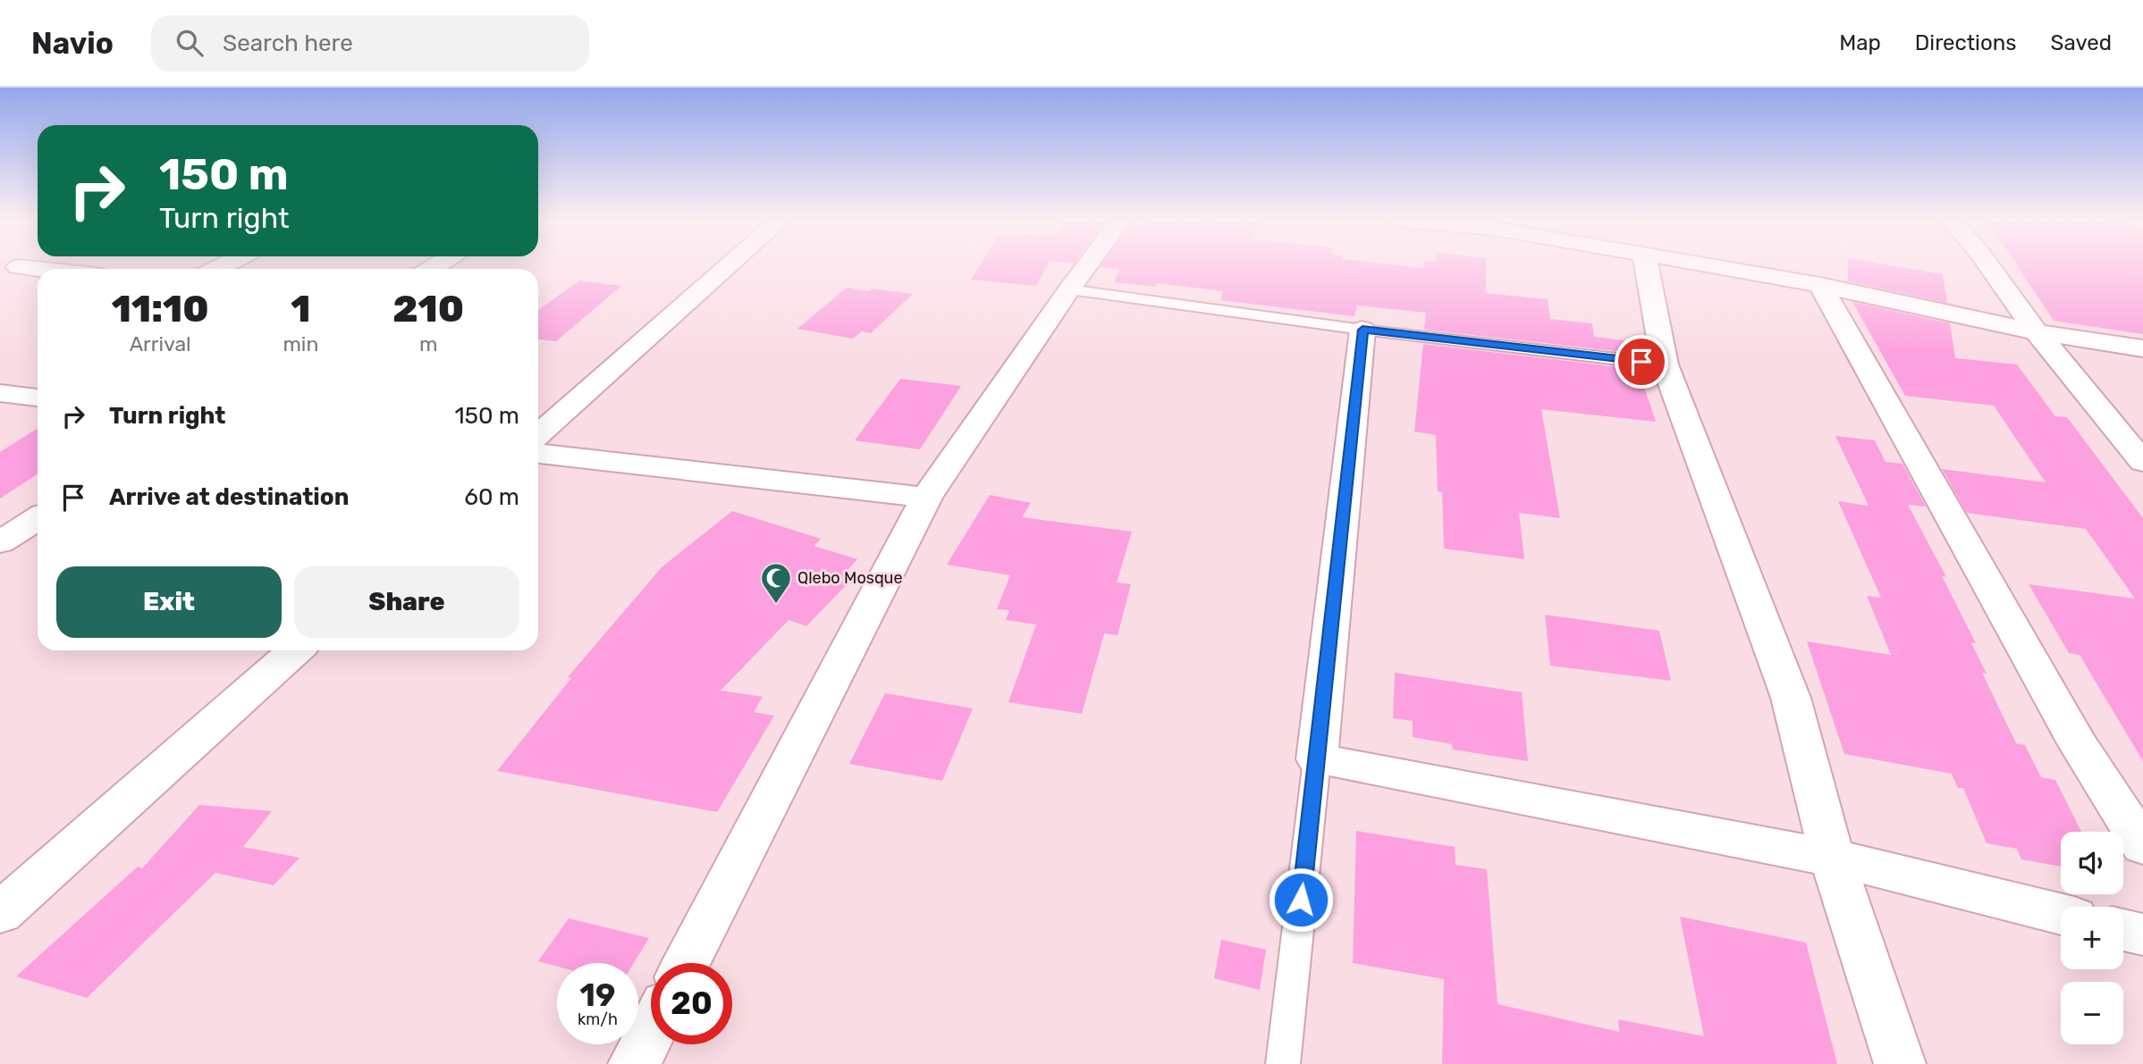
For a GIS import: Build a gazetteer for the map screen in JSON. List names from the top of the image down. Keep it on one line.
{"places":{"mosque":["Qlebo Mosque"]},"page":{"header":"Navio","search":"Search here","nav":["Map","Directions","Saved"],"turn":["150 m","Turn right"],"eta":["11:10","Arrival","1","min","210","m"],"list":[{"name":"Turn right","value":"150 m"},{"name":"Arrive at destination","value":"60 m"}],"buttons":["Exit","Share"],"map_buttons":["+","−"],"speed":"19 km/h","limit":"20"}}
